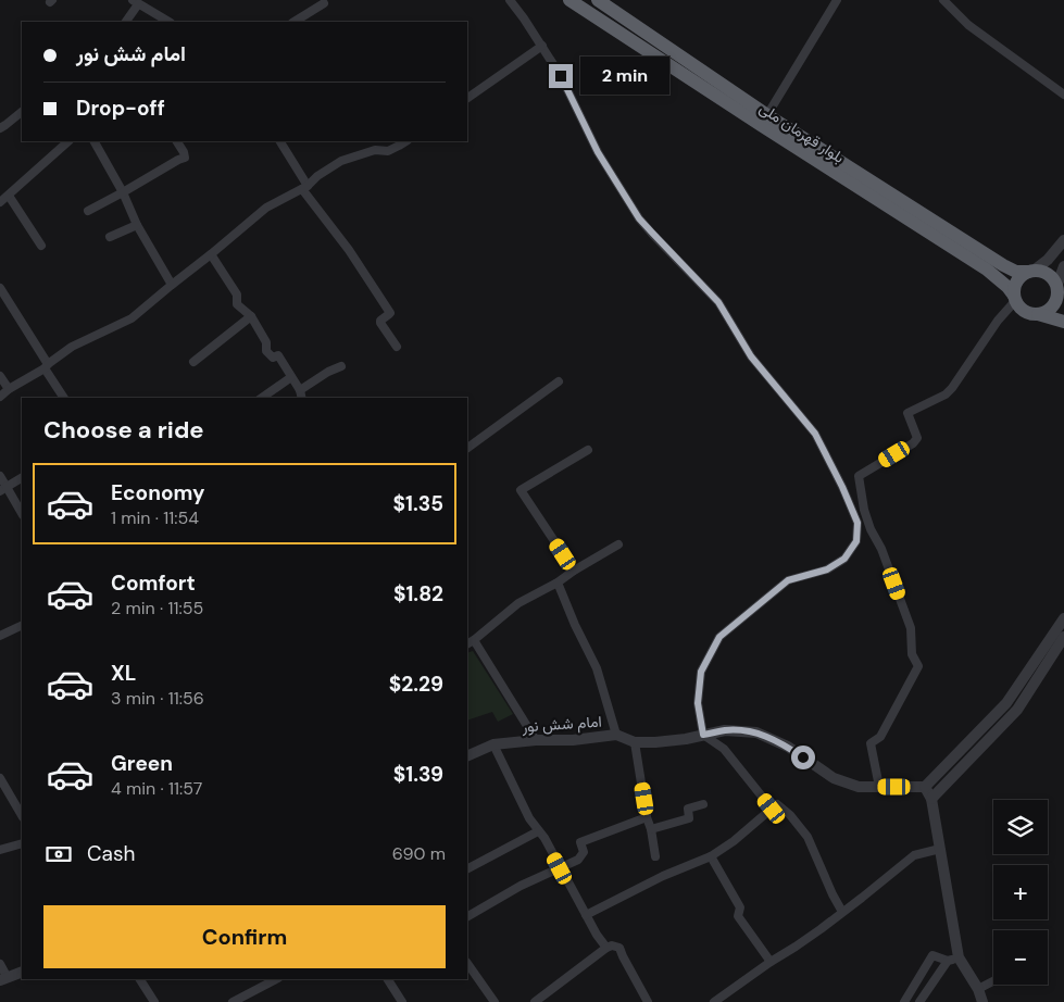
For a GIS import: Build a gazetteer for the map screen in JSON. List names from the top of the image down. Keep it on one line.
{"streets":{"highway":["بلوار قهرمان ملی"],"street":["امام شش نور"]},"page":{"banner":["امام شش نور","Drop-off"],"bubble":"2 min","heading":"Choose a ride","list":[{"name":"Economy","note":"1 min · 11:54","value":"$1.35"},{"name":"Comfort","note":"2 min · 11:55","value":"$1.82"},{"name":"XL","note":"3 min · 11:56","value":"$2.29"},{"name":"Green","note":"4 min · 11:57","value":"$1.39"}],"map_buttons":["+","−"],"pay":["Cash","690 m"],"buttons":"Confirm"}}
